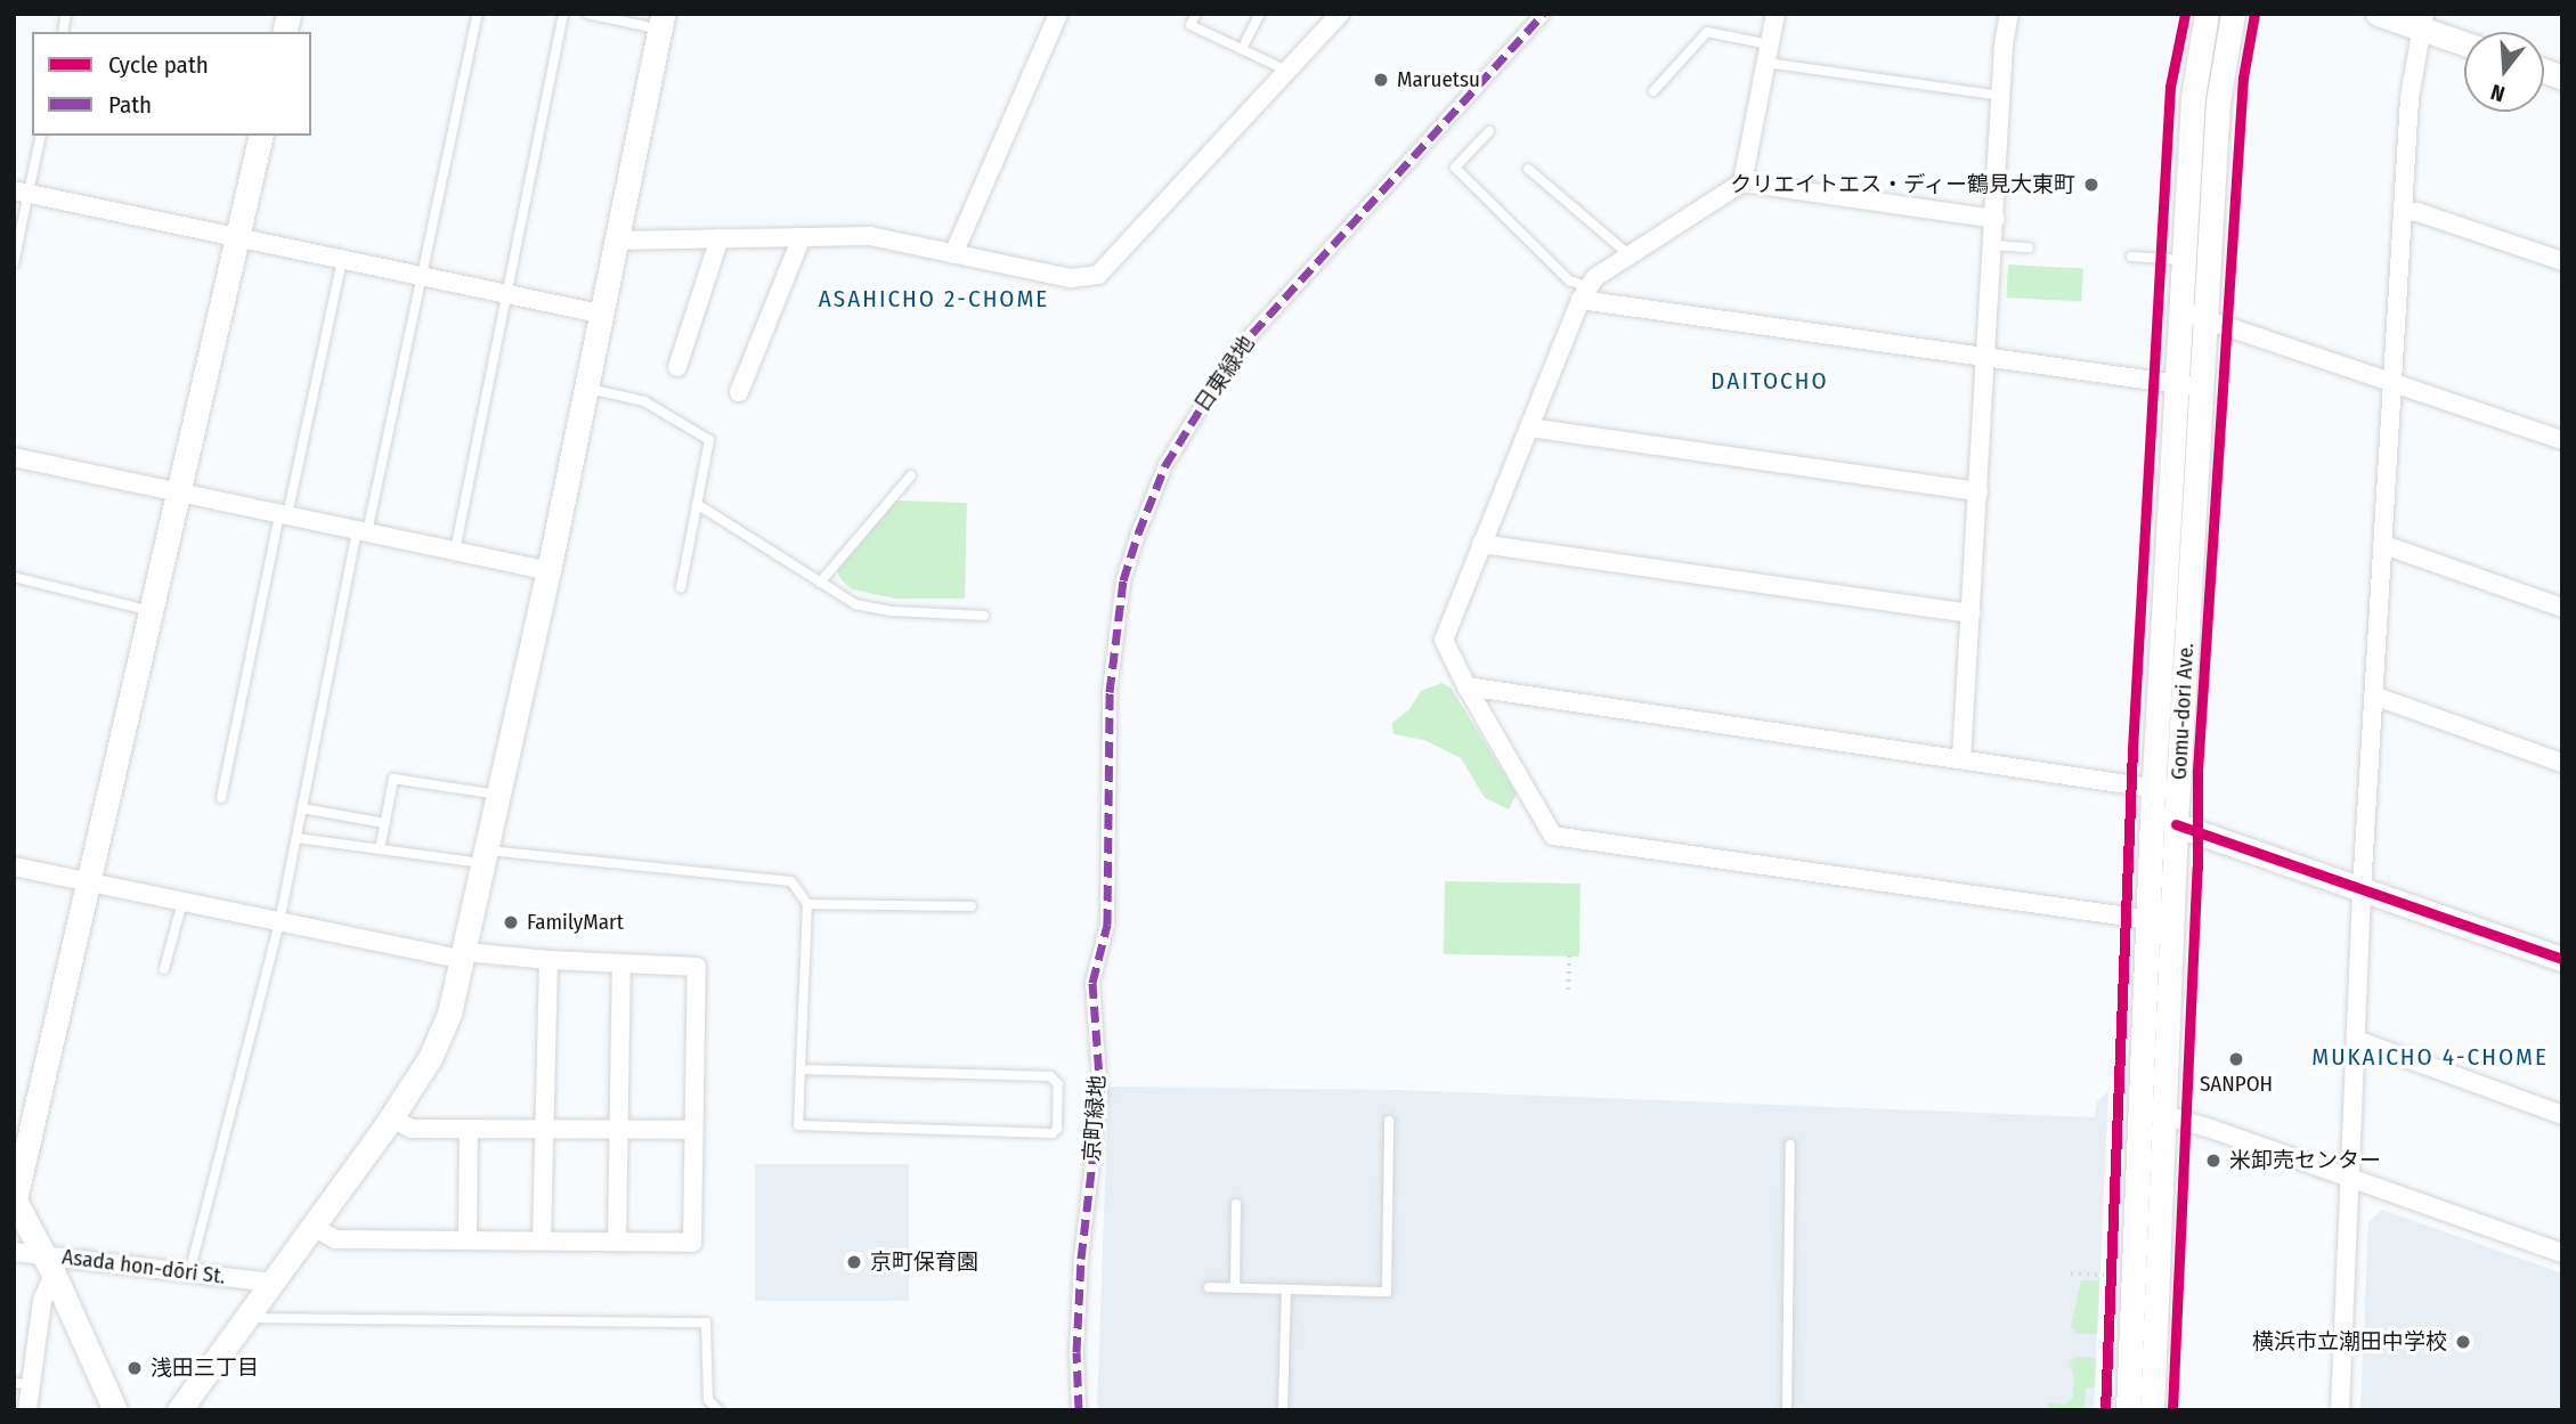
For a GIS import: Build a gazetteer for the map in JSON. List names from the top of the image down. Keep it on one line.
{"streets":{"street":["日東緑地","Gomu-dori Ave.","京町緑地","Asada hon-dōri St."]},"crossings":[["日東緑地","京町緑地"]],"districts":["ASAHICHO 2-CHOME","DAITOCHO","MUKAICHO 4-CHOME"],"places":["Maruetsu","クリエイトエス・ディー鶴見大東町","FamilyMart","SANPOH","米卸売センター","京町保育園","横浜市立潮田中学校","浅田三丁目"],"legend":["Cycle path","Path"],"north":"bottom"}
